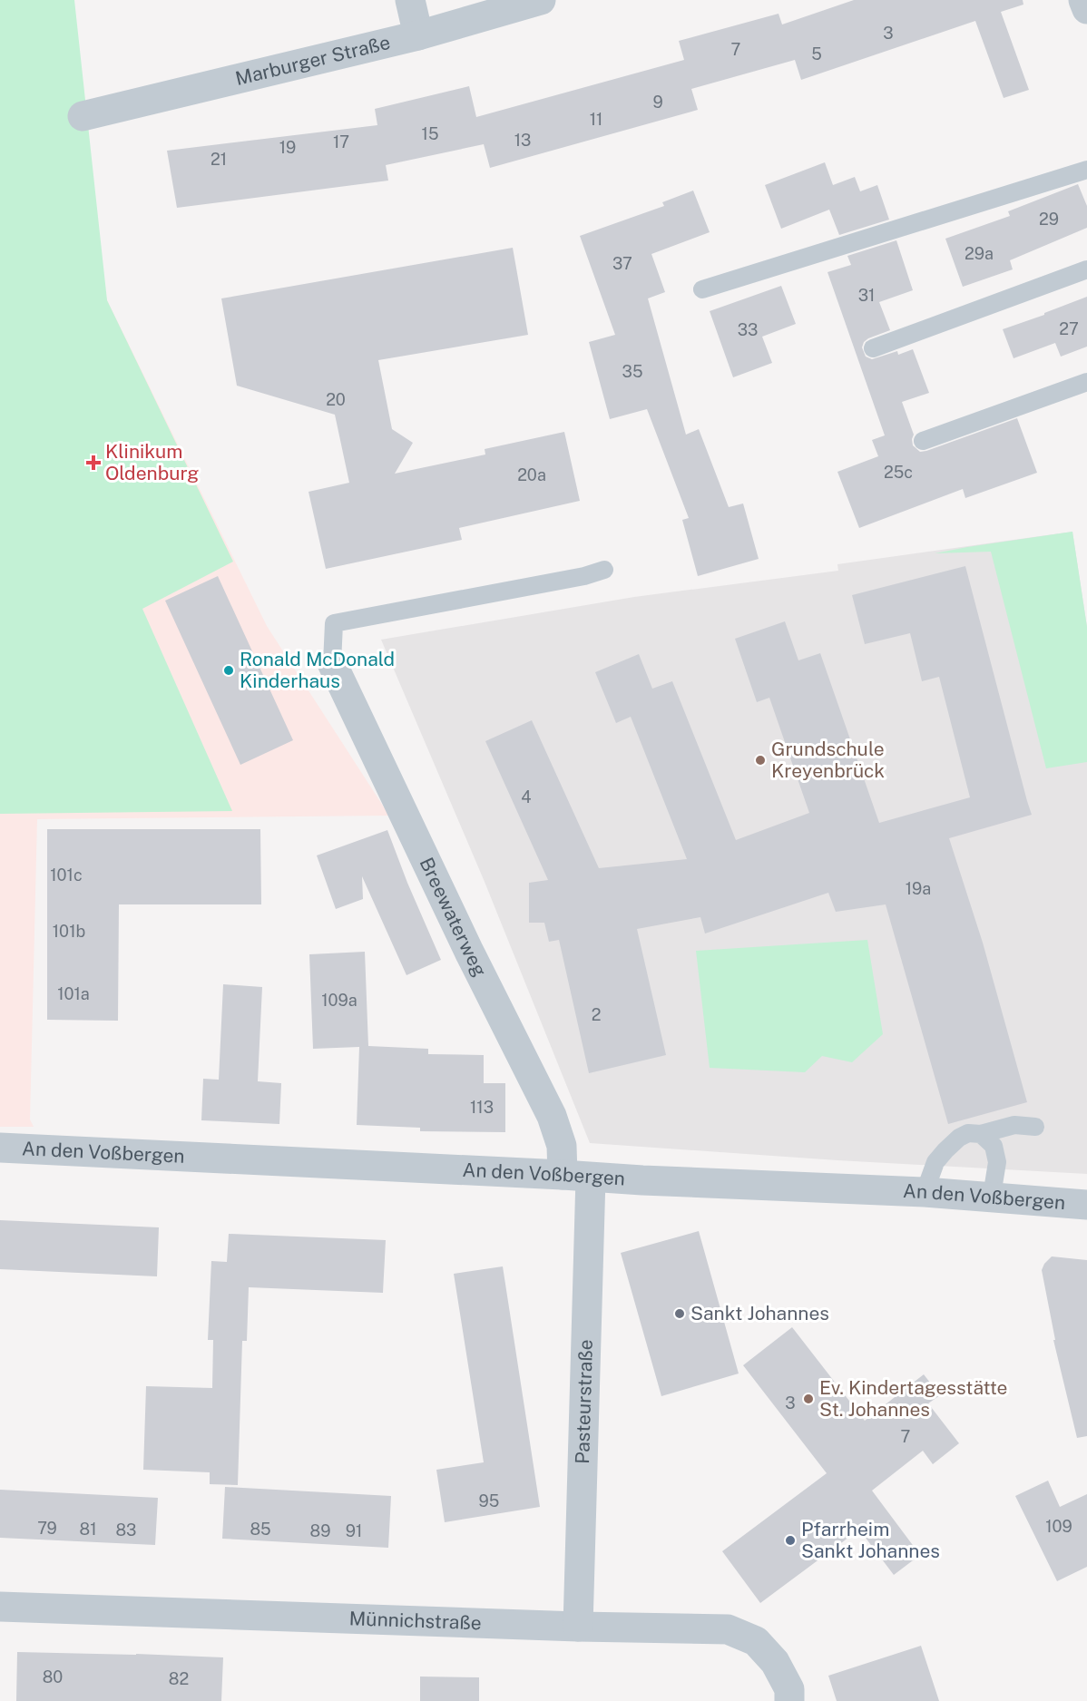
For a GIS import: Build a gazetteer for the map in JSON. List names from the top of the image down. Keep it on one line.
{"streets":{"street":["Marburger Straße","Breewaterweg","An den Voßbergen","Pasteurstraße","Münnichstraße"]},"crossings":[["Breewaterweg","An den Voßbergen"],["Breewaterweg","Pasteurstraße"],["An den Voßbergen","Pasteurstraße"],["Pasteurstraße","Münnichstraße"]],"places":{"health":["Klinikum Oldenburg"],"other":["Ronald McDonald Kinderhaus","Grundschule Kreyenbrück","Sankt Johannes","Ev. Kindertagesstätte St. Johannes","Pfarrheim Sankt Johannes"]},"house_numbers":["3","7","5","9","11","15","13","17","19","21","29","29a","37","31","27","33","35","20","25c","20a","4","101c","19a","101b","101a","109a","2","113","3","7","95","109","79","81","85","83","89","91","80","82"]}
